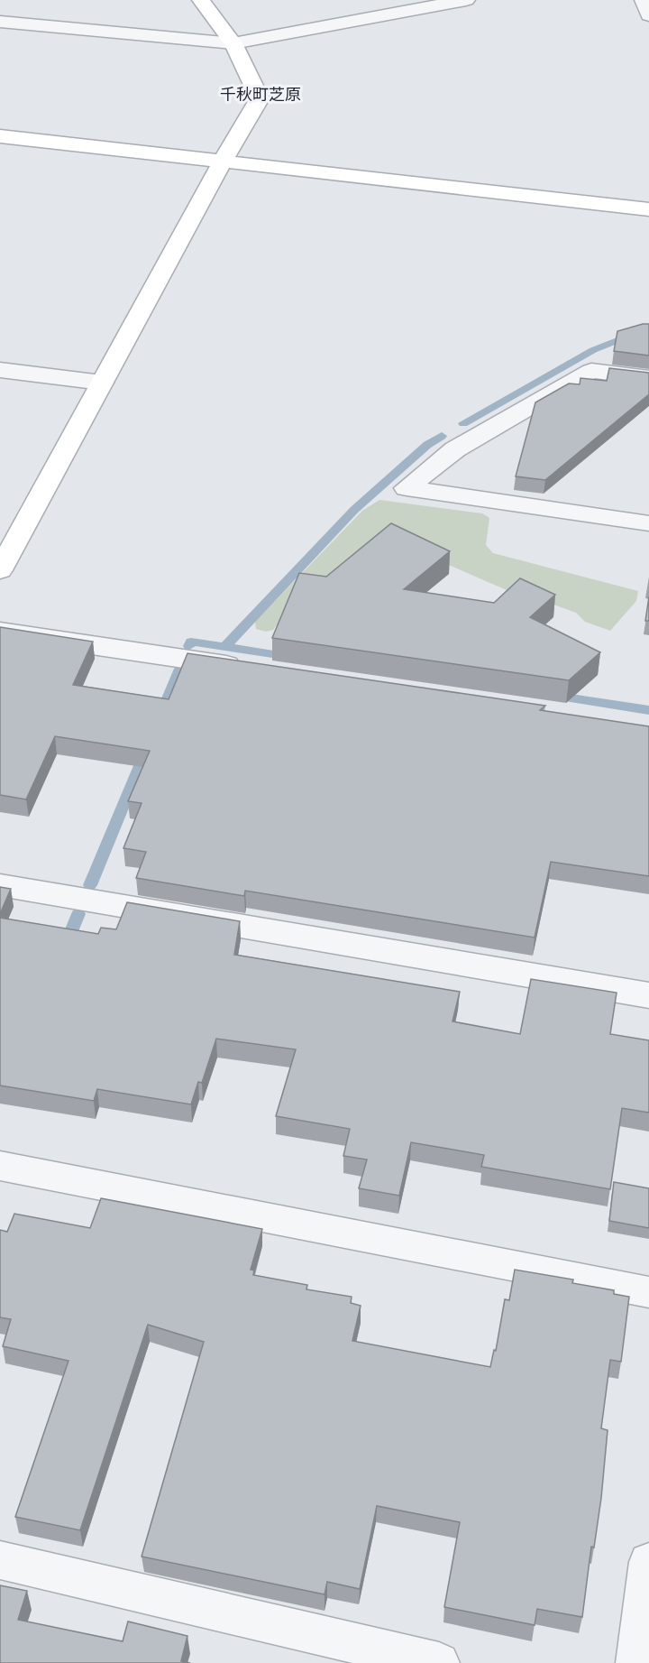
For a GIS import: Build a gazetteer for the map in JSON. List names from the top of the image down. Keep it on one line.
{"districts":["千秋町芝原"]}
